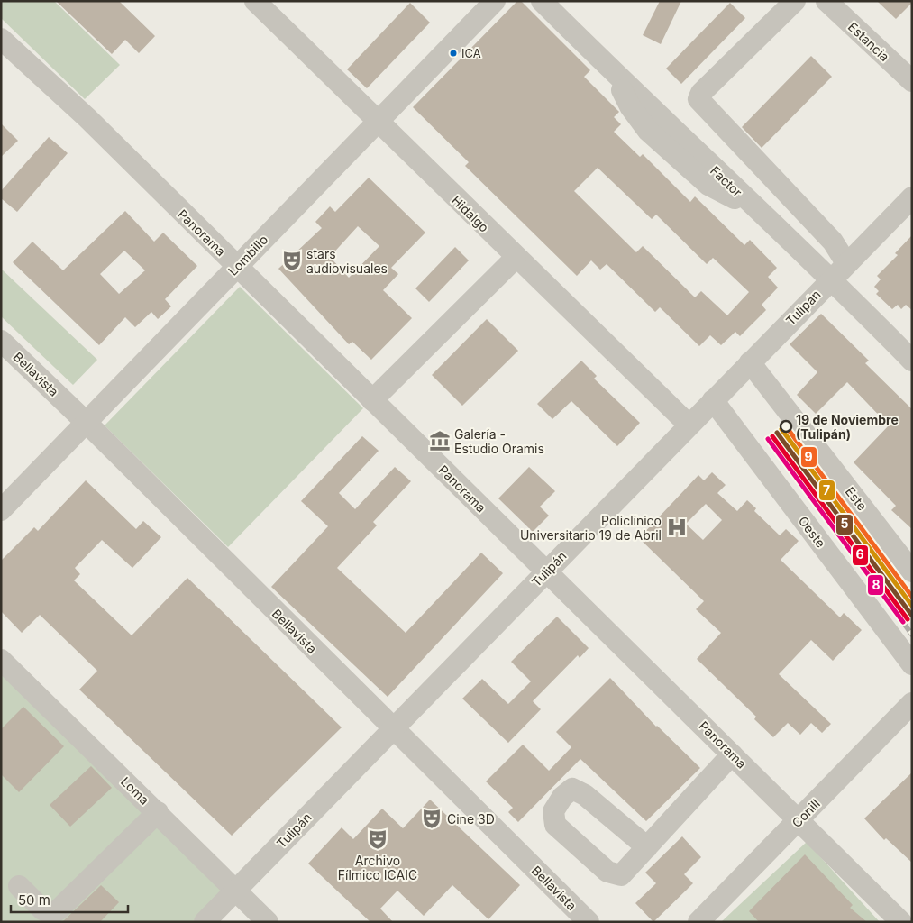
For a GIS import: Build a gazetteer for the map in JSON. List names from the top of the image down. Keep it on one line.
{"streets":{"street":["Estancia","Factor","Hidalgo","Panorama","Lombillo","Tulipán","Bellavista","Este","Oeste","Loma","Conill"]},"crossings":[["Factor","Tulipán"],["Hidalgo","Lombillo"],["Hidalgo","Tulipán"],["Panorama","Lombillo"],["Panorama","Tulipán"],["Panorama","Conill"],["Lombillo","Bellavista"],["Tulipán","Bellavista"],["Tulipán","Este"],["Tulipán","Oeste"],["Tulipán","Loma"]],"places":{"other":["ICA","19 de Noviembre (Tulipán)"],"theatre":["stars audiovisuales","Cine 3D","Archivo Fílmico ICAIC"],"museum":["Galería - Estudio Oramis"],"hospital":["Policlínico Universitario 19 de Abril"]},"lines":["transit line 9","transit line 7","transit line 5","transit line 6","transit line 8"],"scale_bar":"50 m"}
